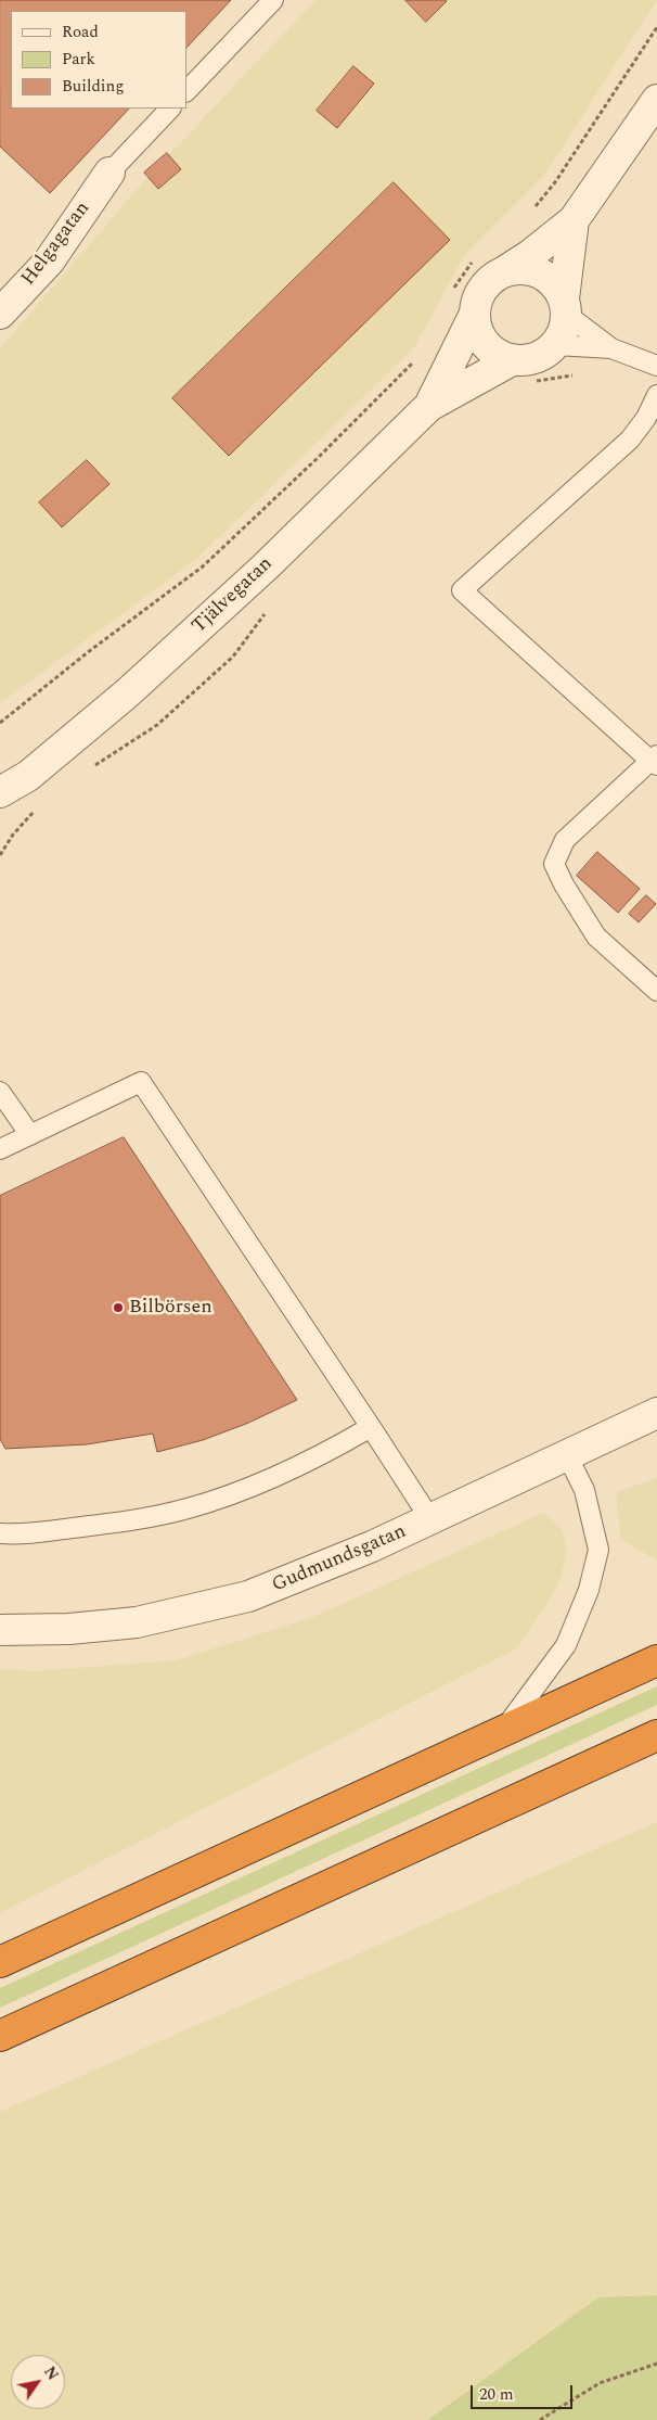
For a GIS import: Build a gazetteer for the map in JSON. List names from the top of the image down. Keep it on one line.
{"streets":{"street":["Helgagatan","Tjälvegatan","Gudmundsgatan"]},"places":["Bilbörsen"],"legend":["Road","Park","Building"],"scale_bar":"20 m","north":"top right"}
